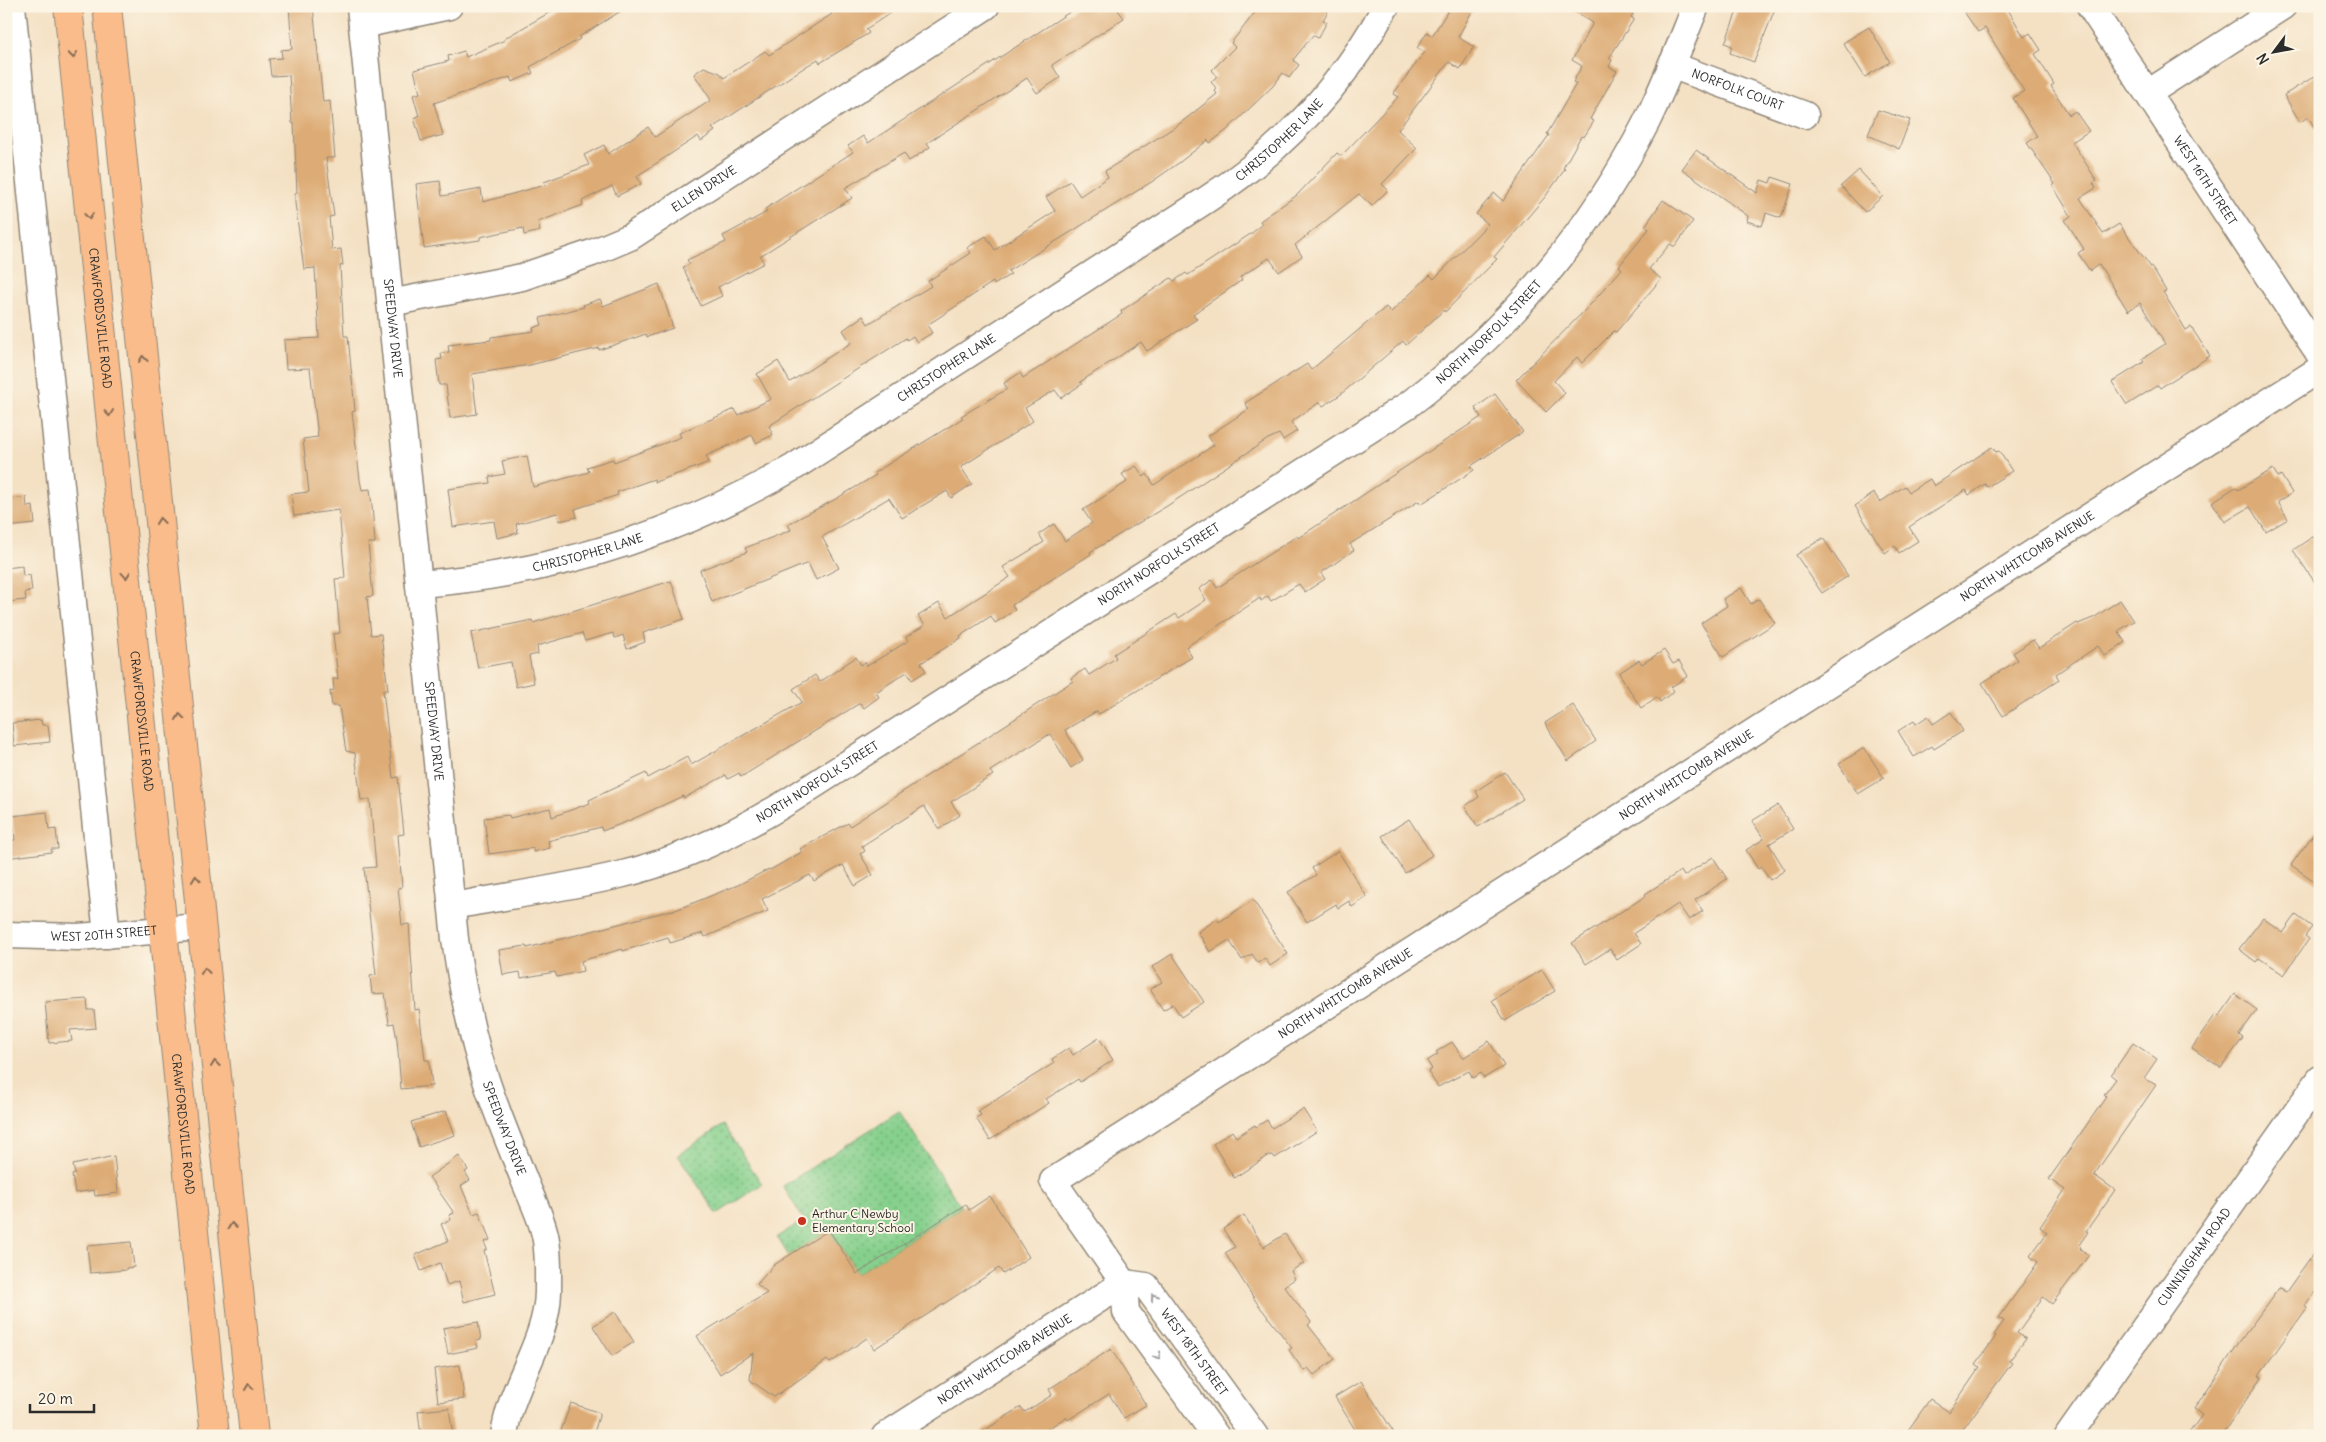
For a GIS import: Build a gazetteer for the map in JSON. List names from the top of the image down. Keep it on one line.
{"streets":{"main road":["CRAWFORDSVILLE ROAD"],"street":["NORFOLK COURT","CHRISTOPHER LANE","WEST 16TH STREET","ELLEN DRIVE","SPEEDWAY DRIVE","NORTH NORFOLK STREET","NORTH WHITCOMB AVENUE","WEST 20TH STREET","CUNNINGHAM ROAD","WEST 18TH STREET"]},"crossings":[["NORFOLK COURT","NORTH NORFOLK STREET"],["CHRISTOPHER LANE","SPEEDWAY DRIVE"],["ELLEN DRIVE","SPEEDWAY DRIVE"],["CRAWFORDSVILLE ROAD","WEST 20TH STREET"],["SPEEDWAY DRIVE","NORTH NORFOLK STREET"],["NORTH WHITCOMB AVENUE","WEST 18TH STREET"]],"places":["Arthur C Newby Elementary School"],"scale_bar":"20 m","north":"bottom left"}
